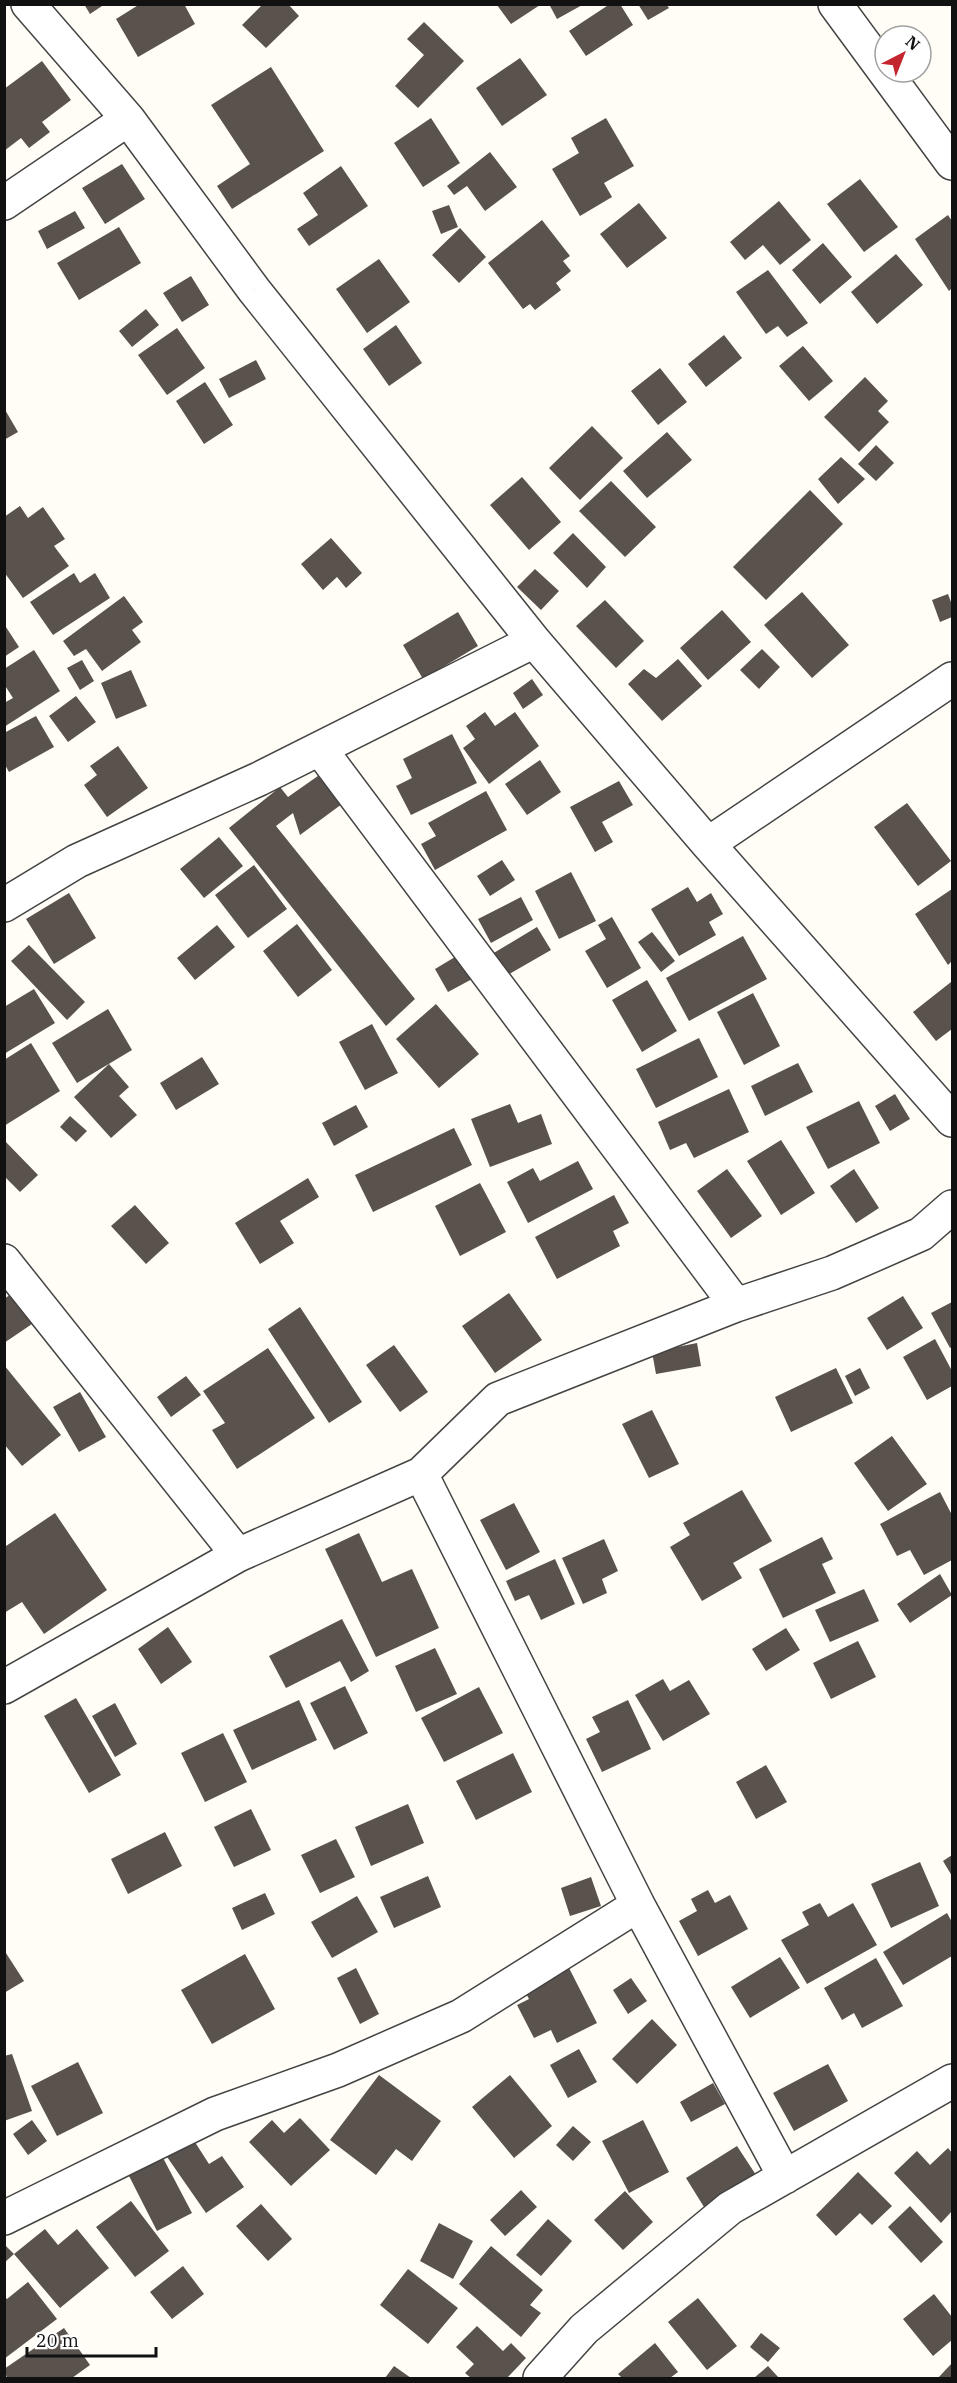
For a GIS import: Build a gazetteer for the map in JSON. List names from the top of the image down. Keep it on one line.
{"scale_bar":"20 m","north":"top right"}
